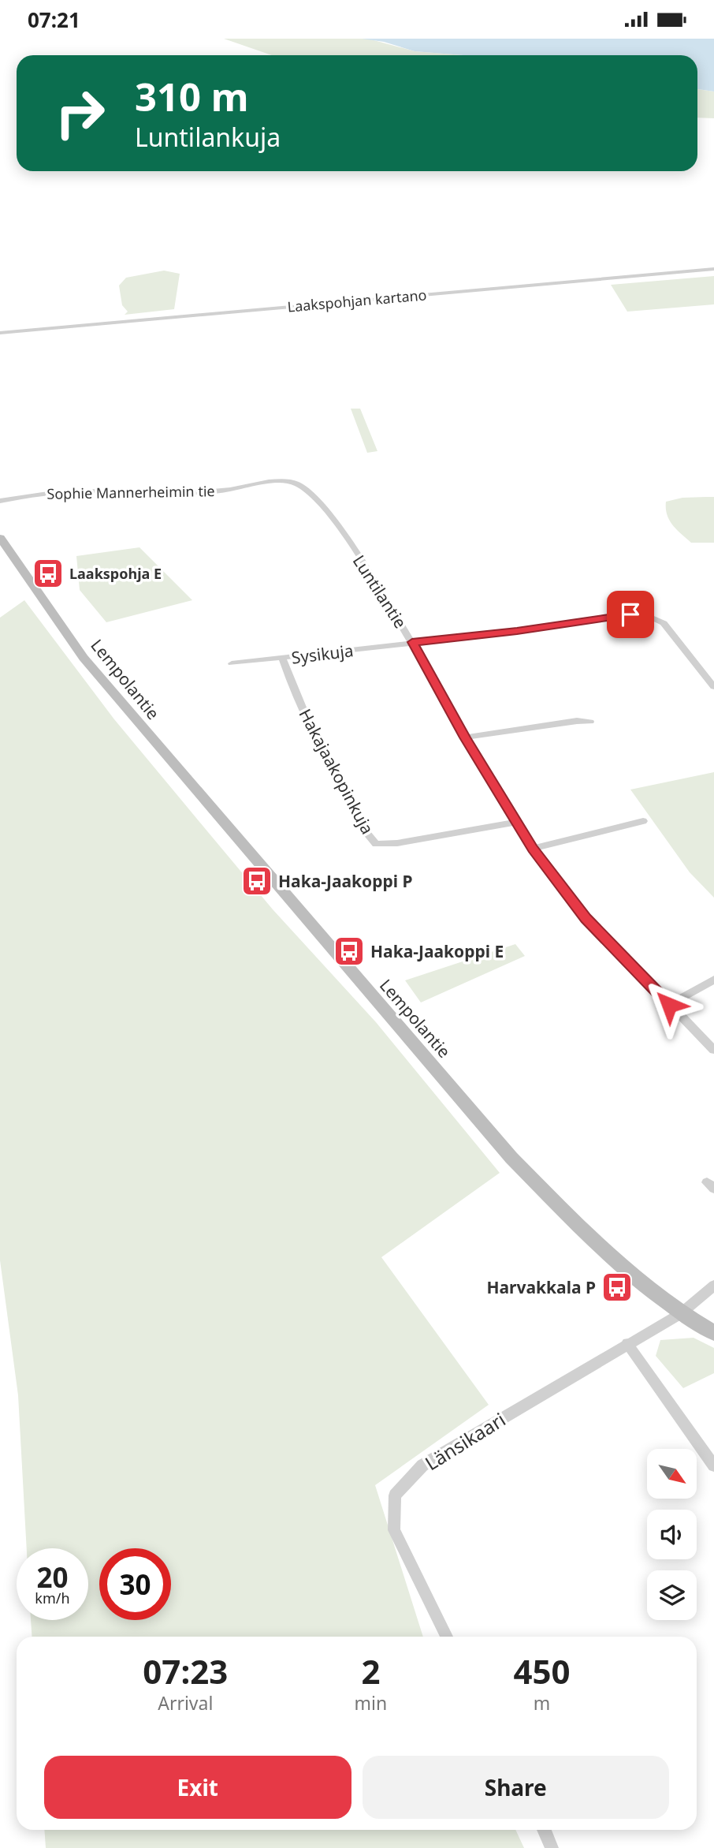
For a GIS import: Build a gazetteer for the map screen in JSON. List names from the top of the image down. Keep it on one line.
{"streets":{"street":["Laakspohjan kartano","Sophie Mannerheimin tie","Luntilantie","Sysikuja","Lempolantie","Hakajaakopinkuja","Länsikaari"]},"crossings":[["Sophie Mannerheimin tie","Luntilantie"],["Luntilantie","Sysikuja"],["Luntilantie","Hakajaakopinkuja"],["Sysikuja","Hakajaakopinkuja"],["Lempolantie","Länsikaari"]],"places":{"bus stop":["Laakspohja E","Haka-Jaakoppi P","Haka-Jaakoppi E","Harvakkala P"]},"north":"bottom right","page":{"status":"07:21","turn":["310 m","Luntilankuja"],"speed":"20 km/h","limit":"30","eta":["07:23","Arrival","2","min","450","m"],"buttons":["Exit","Share"]}}
